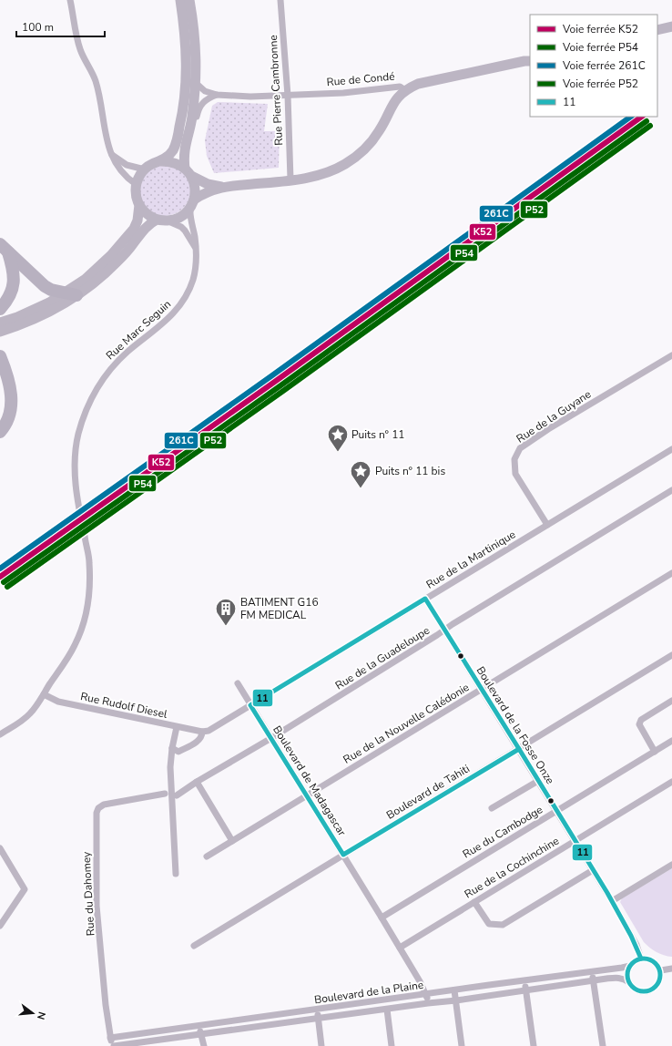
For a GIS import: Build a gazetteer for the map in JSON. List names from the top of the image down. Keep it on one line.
{"streets":{"main road":["Rue de Condé"],"street":["Rue Pierre Cambronne","Rue Marc Seguin","Rue de la Guyane","Rue de la Martinique","Rue de la Guadeloupe","Rue Rudolf Diesel","Rue de la Nouvelle Calédonie","Boulevard de la Fosse Onze","Boulevard de Madagascar","Boulevard de Tahiti","Rue du Cambodge","Rue de la Cochinchine","Rue du Dahomey","Boulevard de la Plaine"]},"crossings":[["Rue de Condé","Rue Pierre Cambronne"],["Rue Marc Seguin","Rue Rudolf Diesel"],["Rue de la Guyane","Rue de la Martinique"],["Rue de la Martinique","Rue Rudolf Diesel"],["Rue de la Martinique","Boulevard de la Fosse Onze"],["Rue de la Martinique","Boulevard de Madagascar"],["Rue de la Guadeloupe","Boulevard de la Fosse Onze"],["Rue de la Guadeloupe","Boulevard de Madagascar"],["Rue de la Nouvelle Calédonie","Boulevard de la Fosse Onze"],["Rue de la Nouvelle Calédonie","Boulevard de Madagascar"],["Boulevard de la Fosse Onze","Boulevard de Tahiti"],["Boulevard de la Fosse Onze","Rue du Cambodge"],["Boulevard de la Fosse Onze","Rue de la Cochinchine"],["Boulevard de la Fosse Onze","Boulevard de la Plaine"],["Boulevard de Madagascar","Boulevard de Tahiti"],["Boulevard de Madagascar","Rue du Cambodge"],["Boulevard de Madagascar","Rue de la Cochinchine"],["Boulevard de Madagascar","Boulevard de la Plaine"],["Rue du Dahomey","Boulevard de la Plaine"]],"places":{"place":["Puits n° 11","Puits n° 11 bis"],"building":["BATIMENT G16 FM MEDICAL"]},"lines":["rail line K52","rail line 261C","rail line P54","rail line P52","transit line 11"],"legend":["Voie ferrée K52","Voie ferrée P54","Voie ferrée 261C","Voie ferrée P52","11"],"scale_bar":"100 m","north":"right"}
